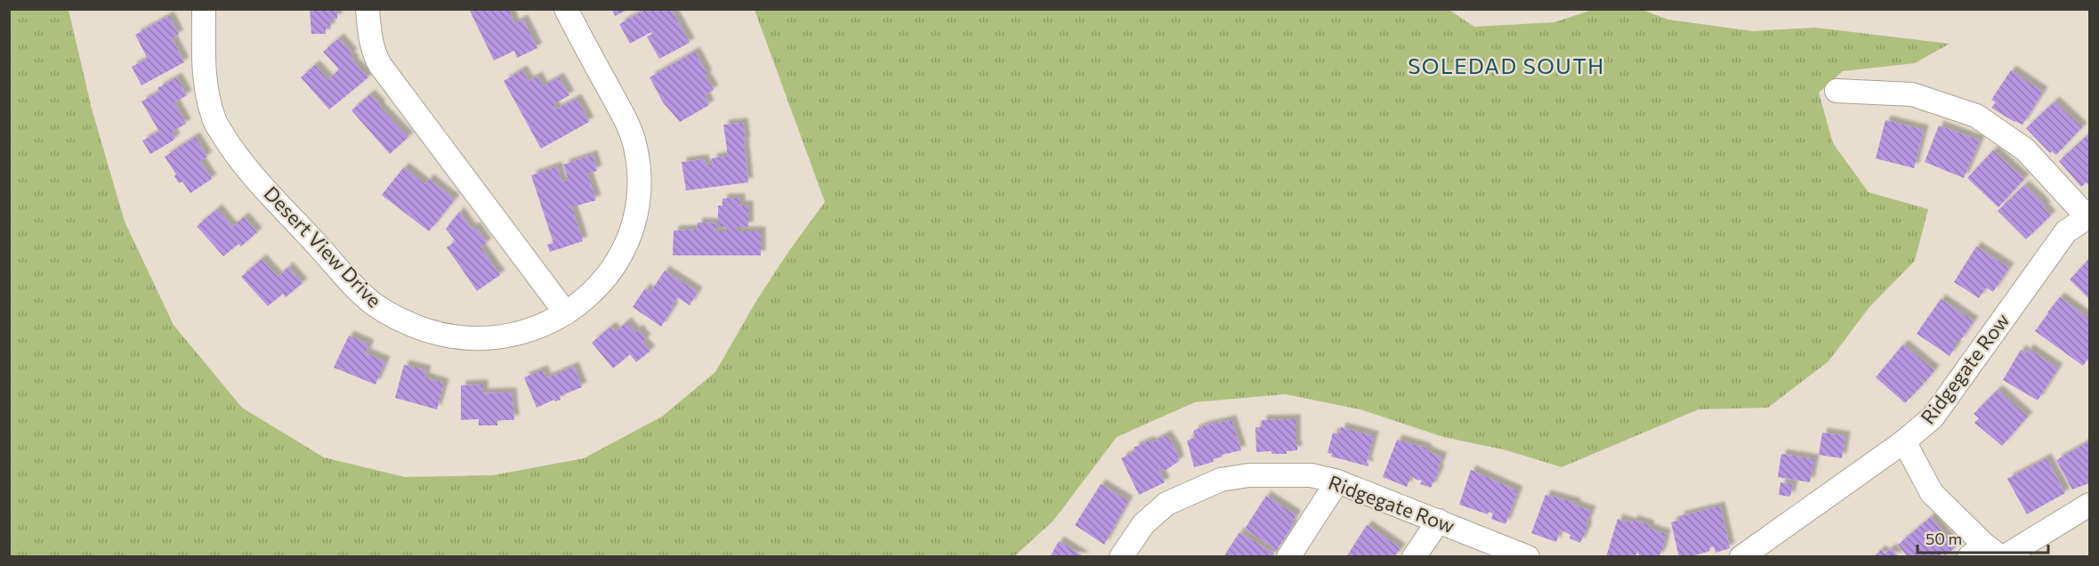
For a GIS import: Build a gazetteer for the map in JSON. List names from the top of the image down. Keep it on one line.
{"streets":{"street":["Desert View Drive","Ridgegate Row"]},"districts":["SOLEDAD SOUTH"],"scale_bar":"50 m"}
